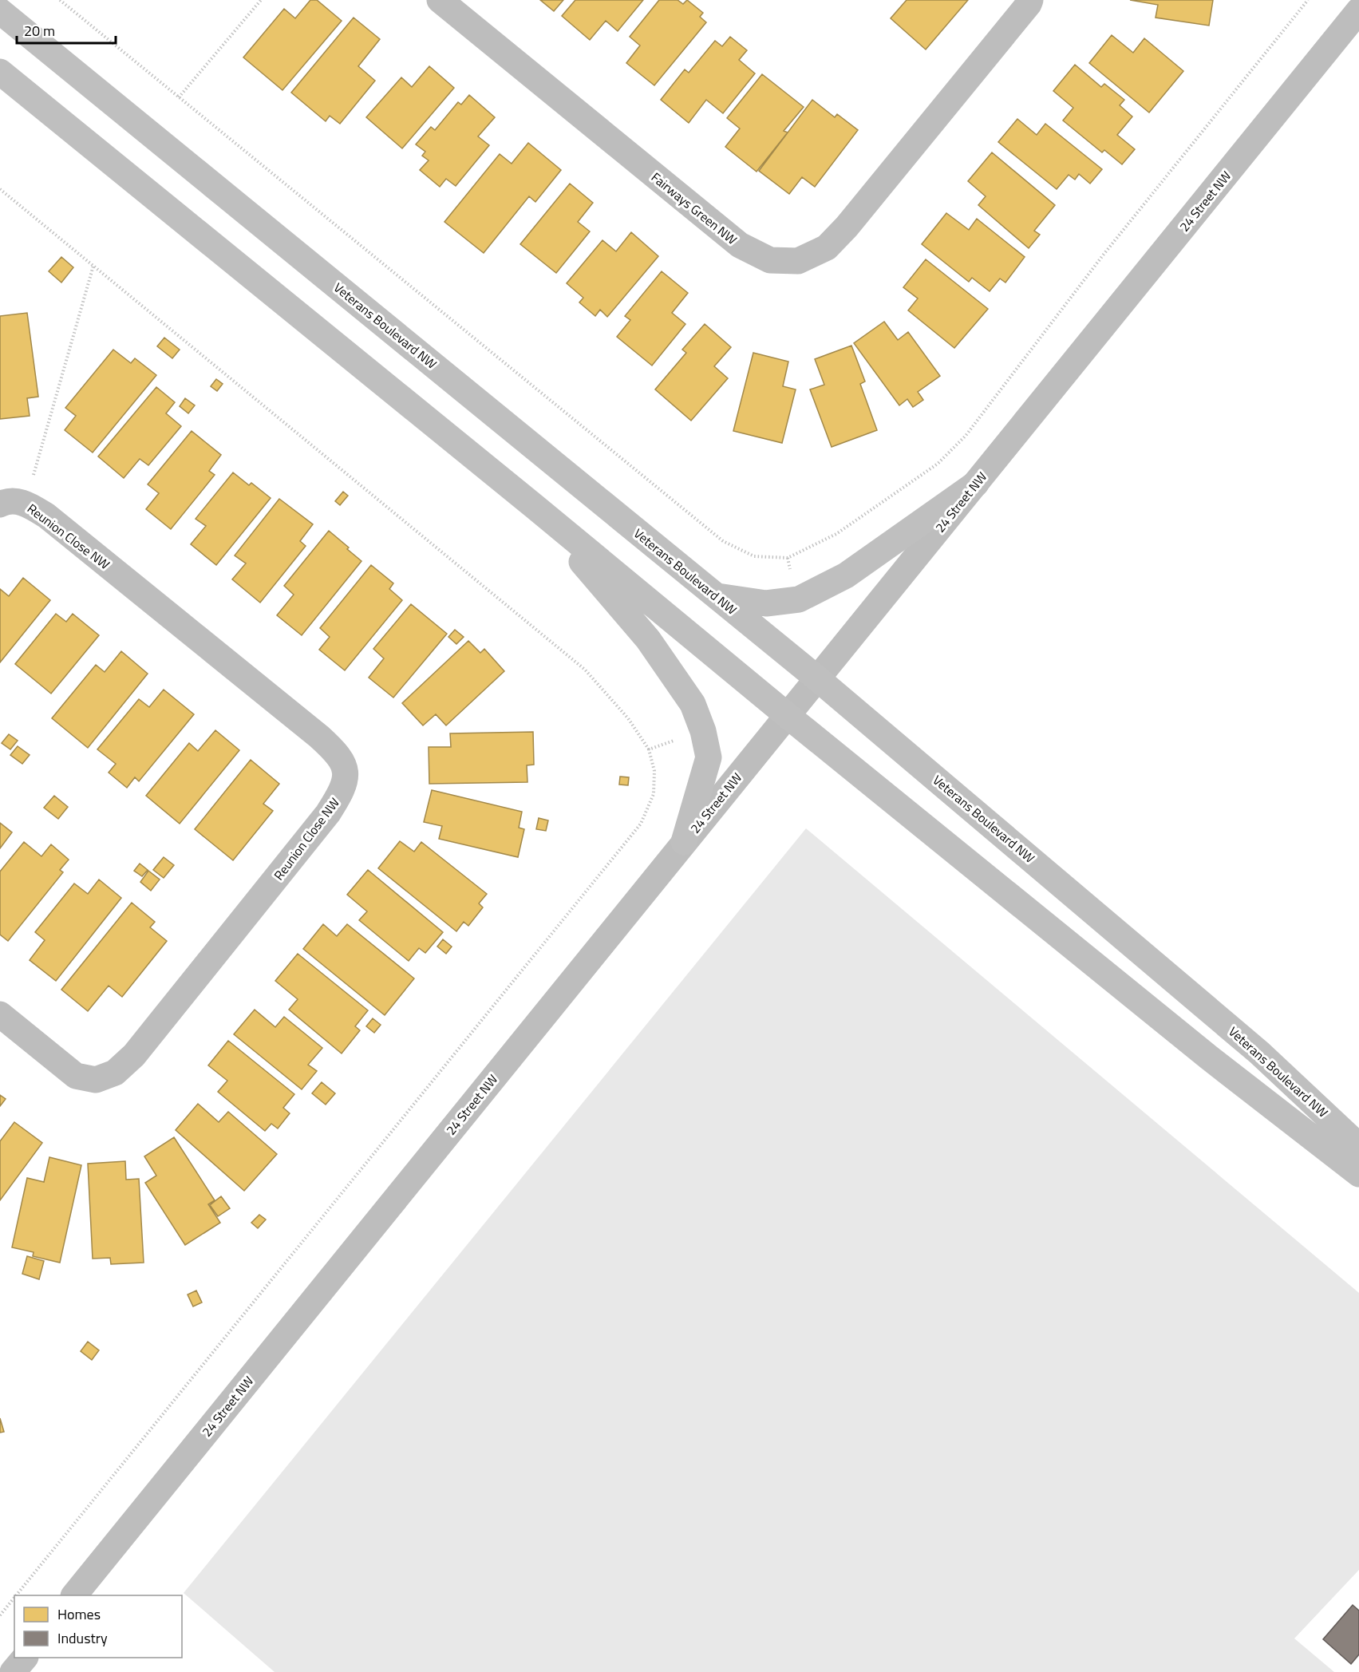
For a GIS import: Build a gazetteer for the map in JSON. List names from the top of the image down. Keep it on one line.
{"streets":{"main road":["Veterans Boulevard NW"],"street":["24 Street NW","Fairways Green NW","Reunion Close NW"]},"crossings":[["24 Street NW","Veterans Boulevard NW"]],"legend":["Homes","Industry"],"scale_bar":"20 m"}
